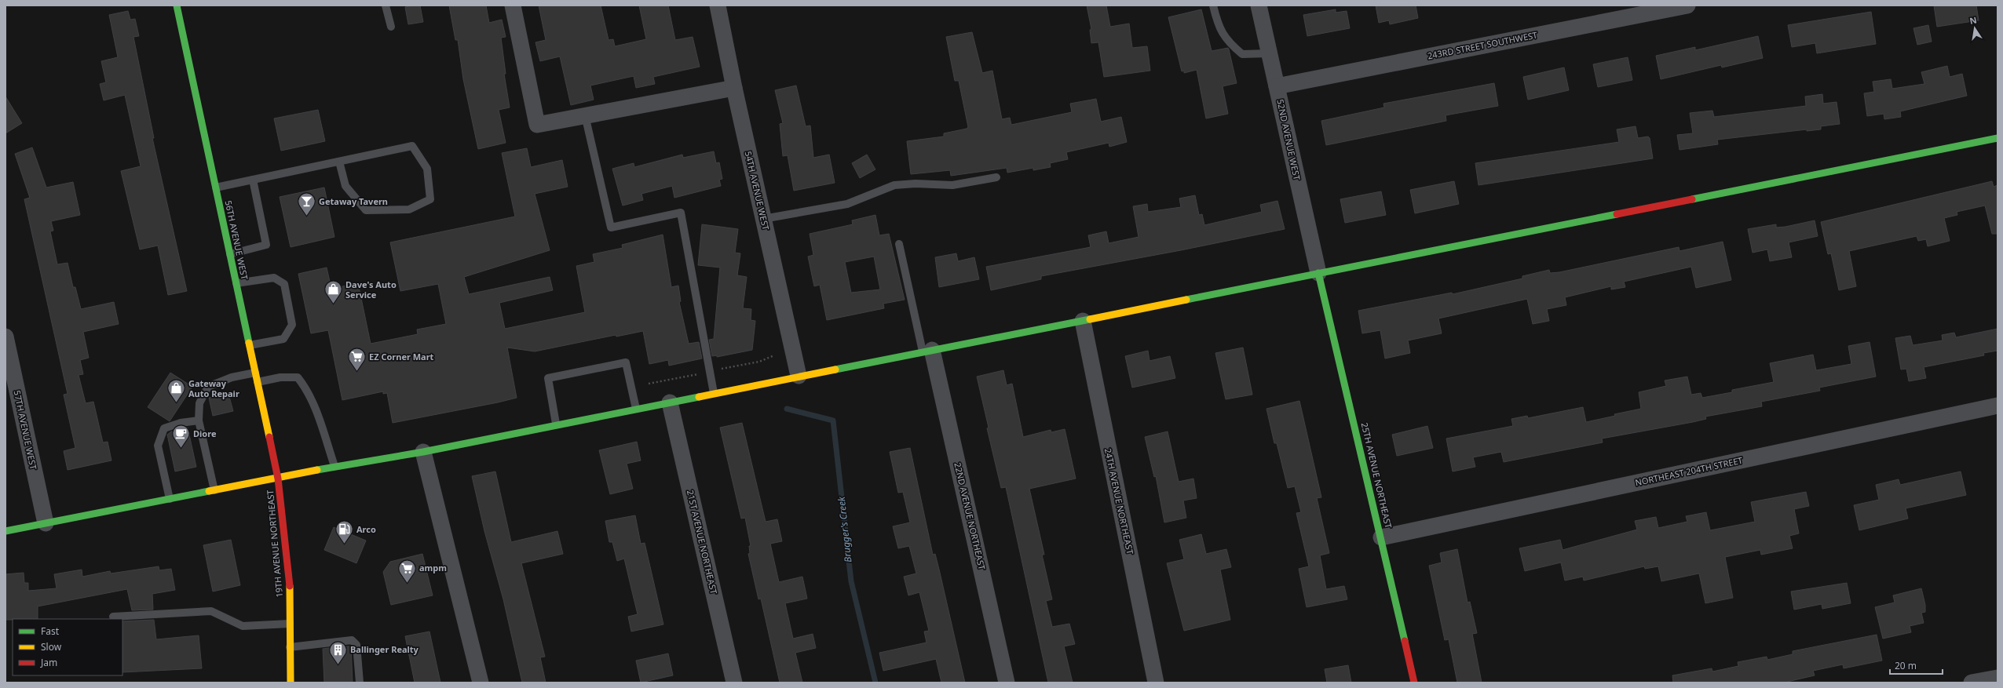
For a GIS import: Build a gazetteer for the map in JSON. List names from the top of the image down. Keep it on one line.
{"streets":{"main road":["56TH AVENUE WEST","25TH AVENUE NORTHEAST","19TH AVENUE NORTHEAST"],"street":["243RD STREET SOUTHWEST","52ND AVENUE WEST","54TH AVENUE WEST","57TH AVENUE WEST","NORTHEAST 204TH STREET","24TH AVENUE NORTHEAST","22ND AVENUE NORTHEAST","21ST AVENUE NORTHEAST"]},"crossings":[["243RD STREET SOUTHWEST","52ND AVENUE WEST"],["52ND AVENUE WEST","25TH AVENUE NORTHEAST"],["56TH AVENUE WEST","19TH AVENUE NORTHEAST"],["NORTHEAST 204TH STREET","25TH AVENUE NORTHEAST"]],"water":["Brugger's Creek"],"places":{"bar":["Getaway Tavern"],"shop":["Dave's Auto Service","Gateway Auto Repair"],"supermarket":["EZ Corner Mart","ampm"],"cafe":["Diore"],"fuel station":["Arco"],"building":["Ballinger Realty"]},"legend":["Fast","Slow","Jam"],"scale_bar":"20 m","north":"top"}
